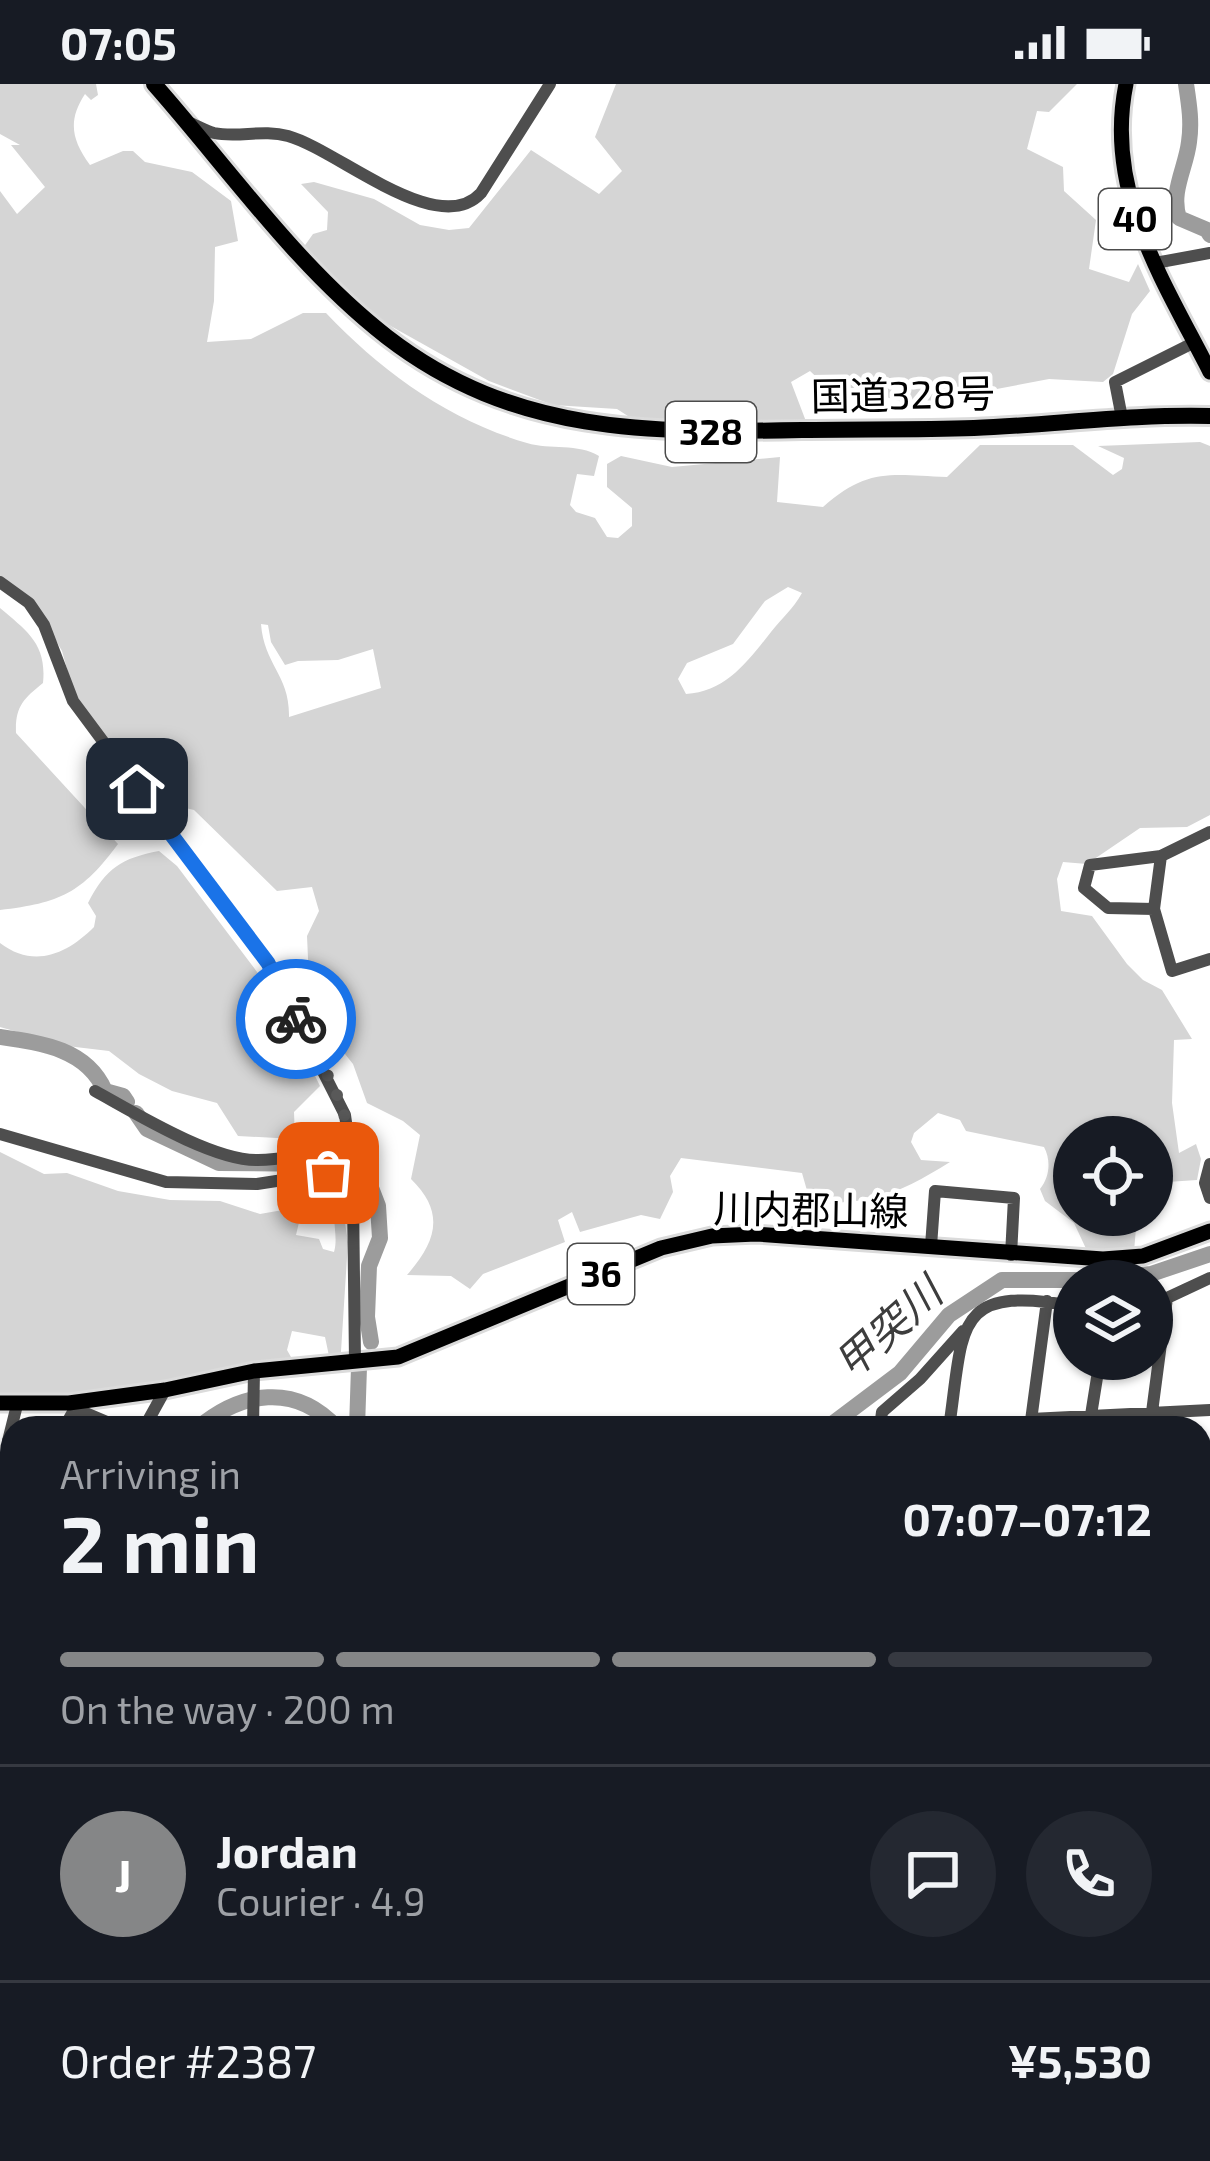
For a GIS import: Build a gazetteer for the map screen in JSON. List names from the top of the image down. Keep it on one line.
{"streets":{"highway":["国道328号","328"],"main road":["40","川内郡山線","36"]},"water":["甲突川"],"page":{"status":"07:05","heading":["2 min","Arriving in","07:07–07:12"],"panel":["Jordan","Courier · 4.9","Order #2387","¥5,530"],"bar":"On the way · 200 m","round":"J"}}
